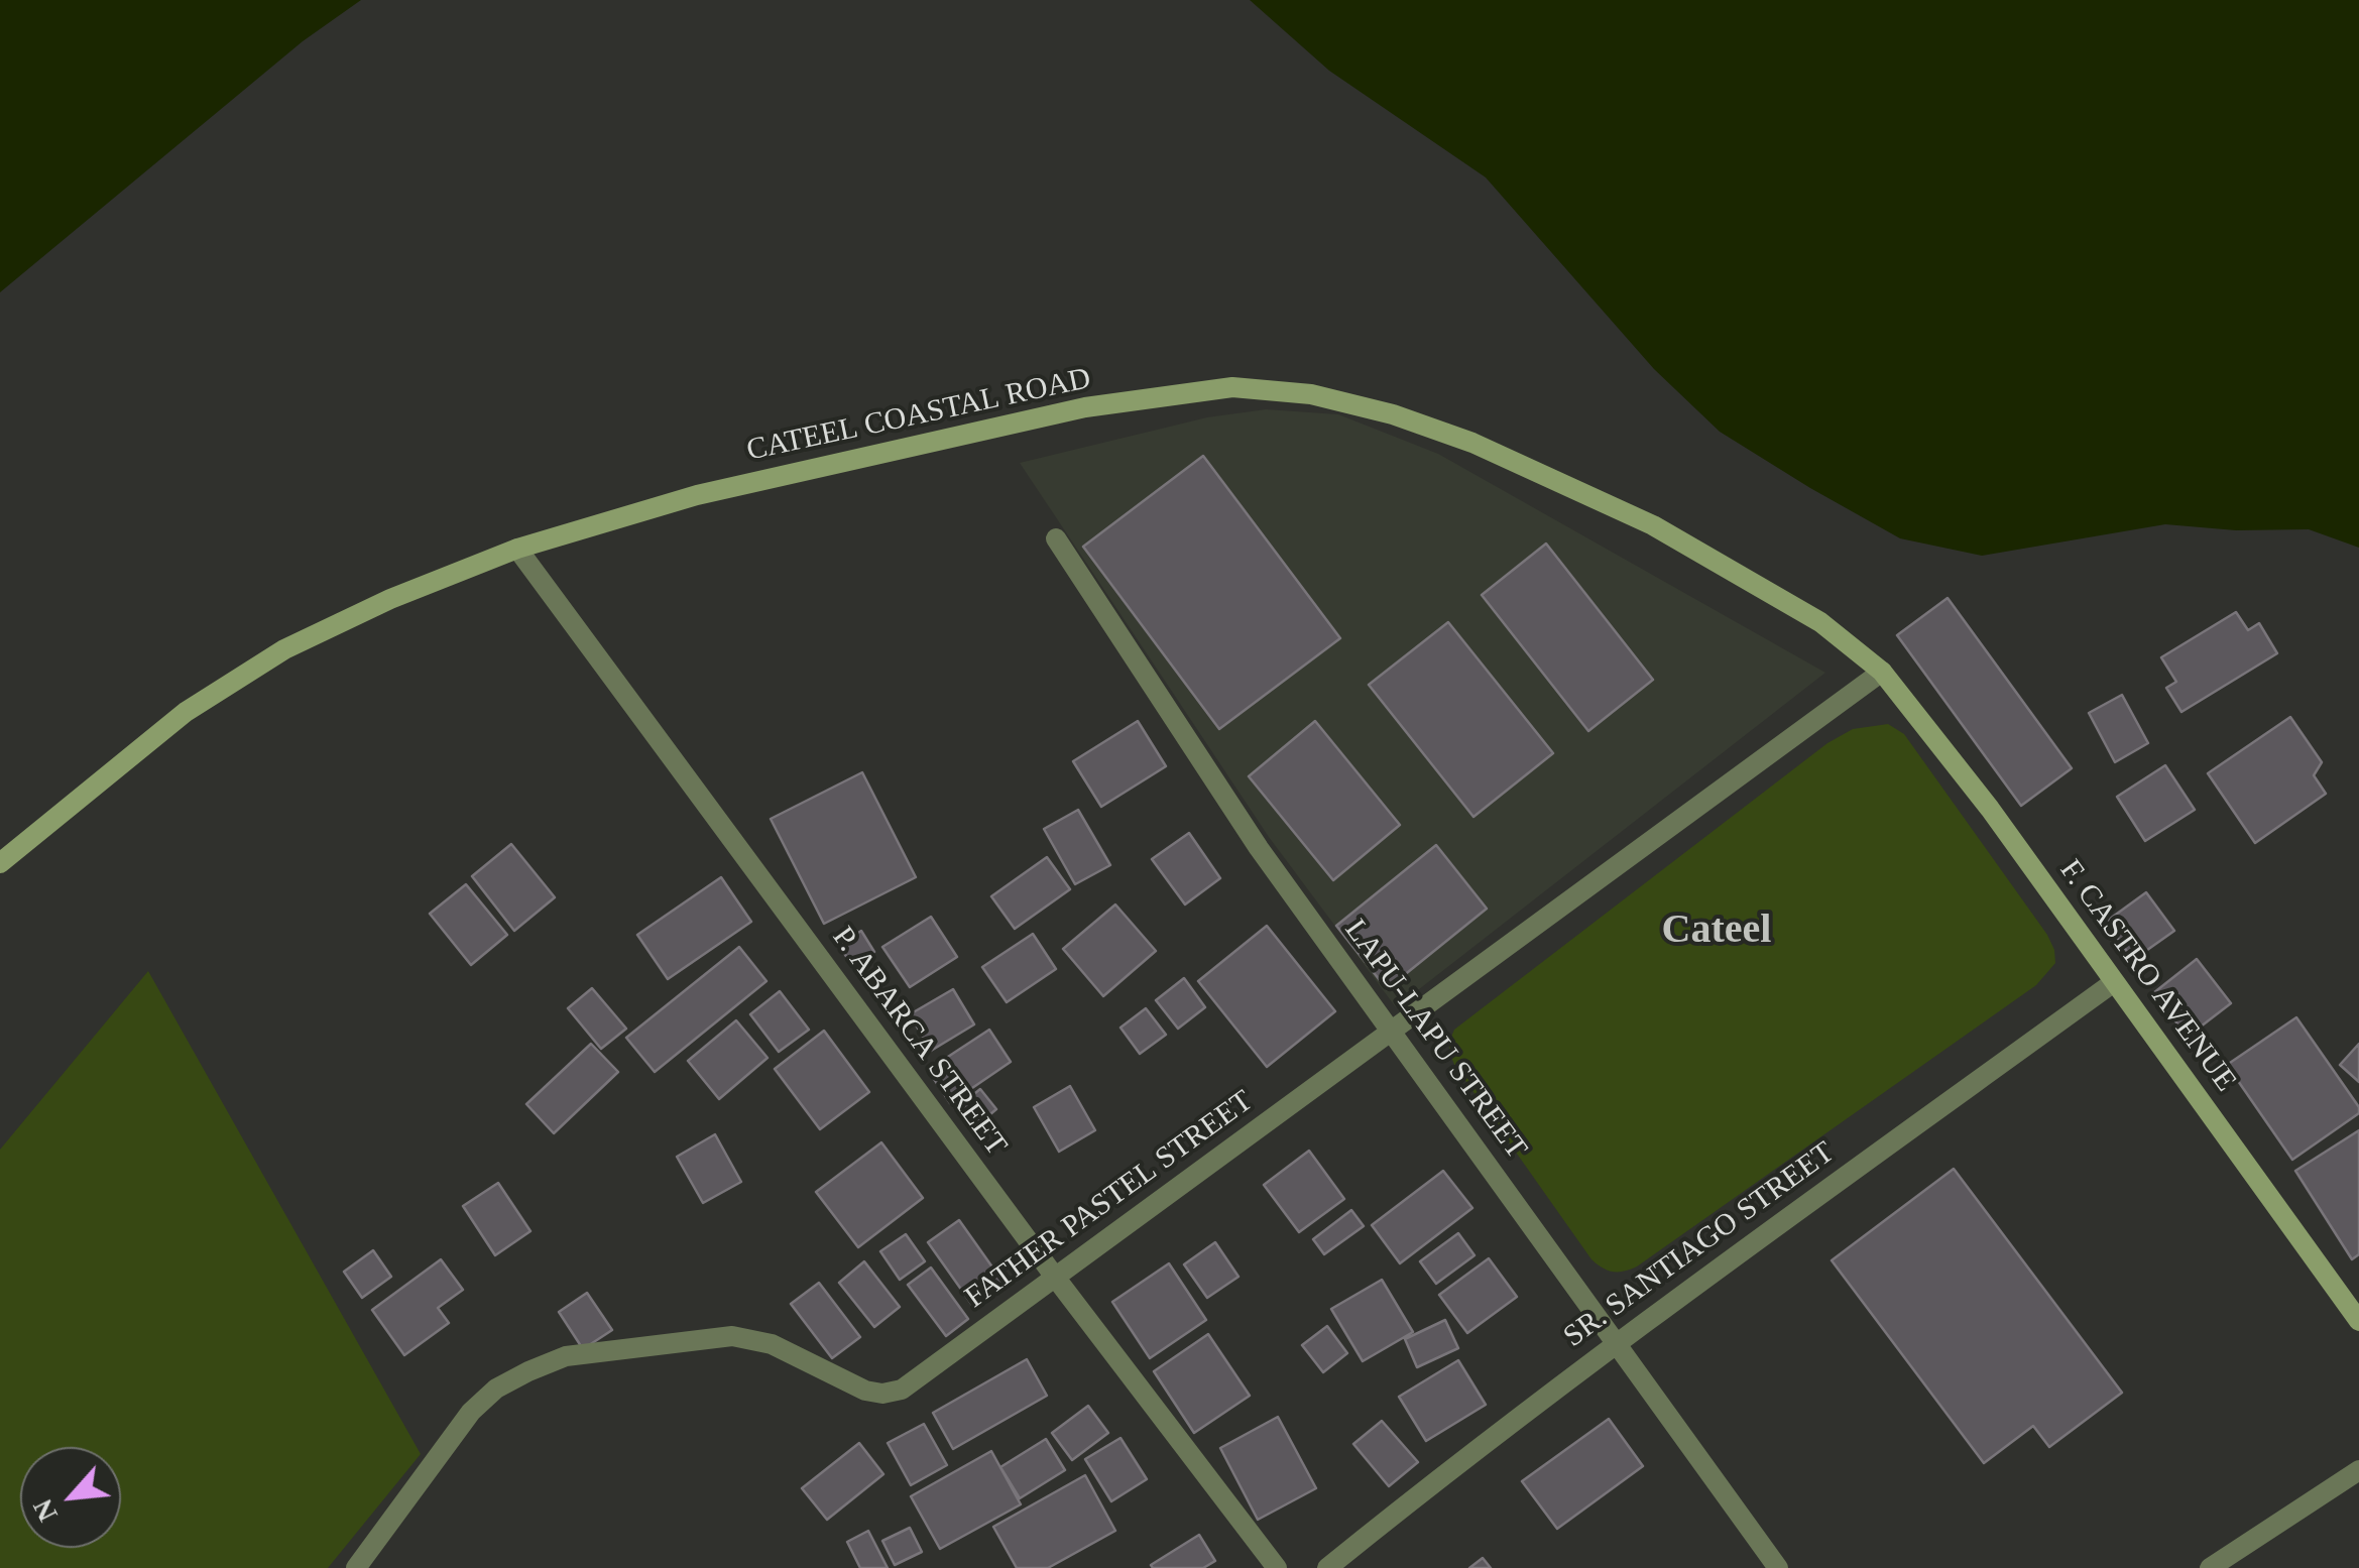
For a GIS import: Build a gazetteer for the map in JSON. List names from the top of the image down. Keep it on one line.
{"streets":{"street":["CATEEL COASTAL ROAD","F. CASTRO AVENUE","LAPU-LAPU STREET","P. ABARCA STREET","FATHER PASTEL STREET","SR. SANTIAGO STREET"]},"crossings":[["CATEEL COASTAL ROAD","F. CASTRO AVENUE"],["CATEEL COASTAL ROAD","P. ABARCA STREET"],["CATEEL COASTAL ROAD","FATHER PASTEL STREET"],["F. CASTRO AVENUE","FATHER PASTEL STREET"],["F. CASTRO AVENUE","SR. SANTIAGO STREET"],["LAPU-LAPU STREET","FATHER PASTEL STREET"],["LAPU-LAPU STREET","SR. SANTIAGO STREET"],["P. ABARCA STREET","FATHER PASTEL STREET"]],"districts":["Cateel"],"north":"bottom left"}
